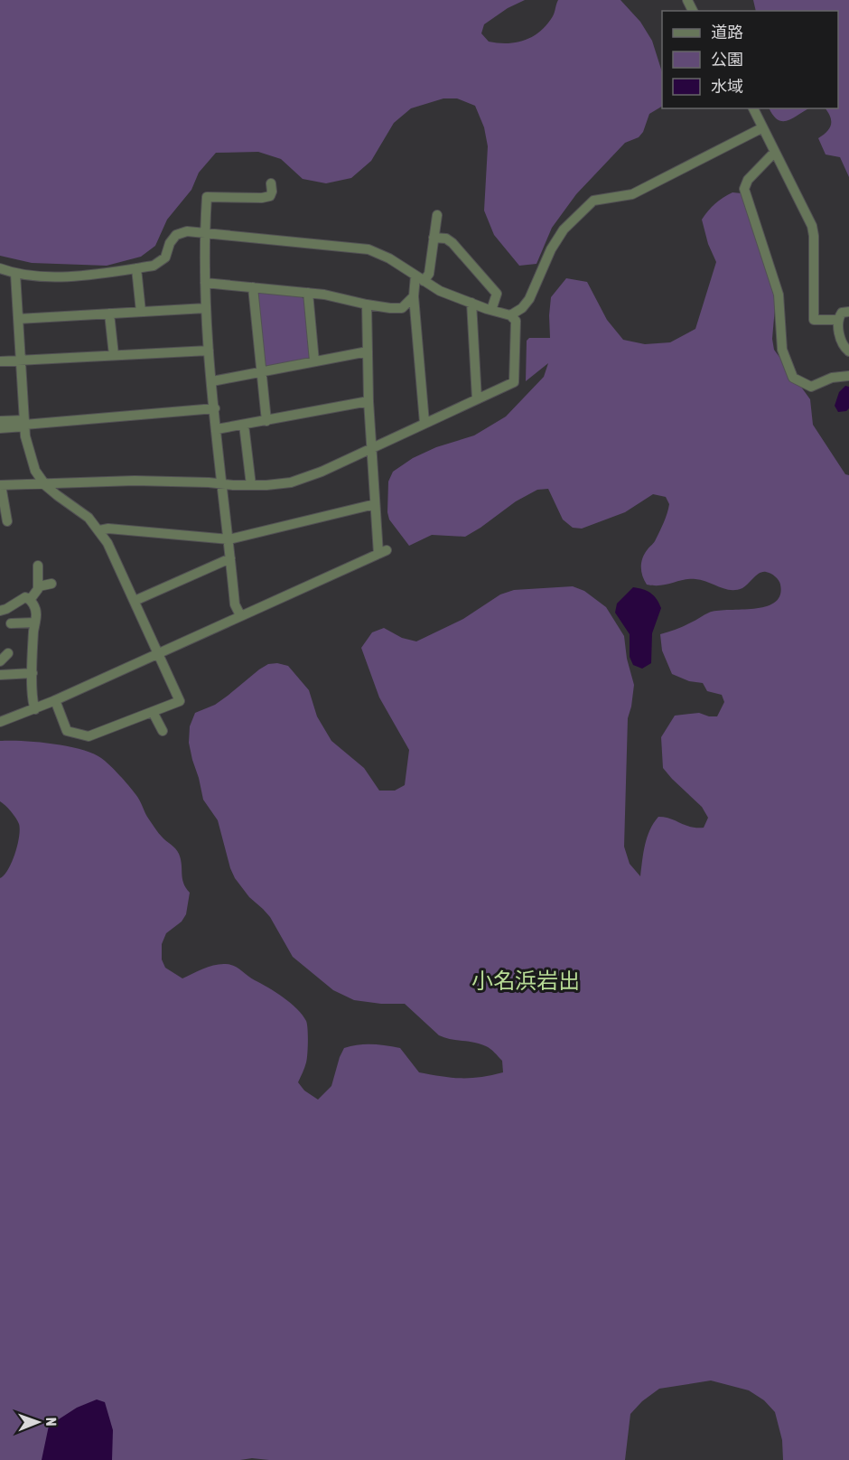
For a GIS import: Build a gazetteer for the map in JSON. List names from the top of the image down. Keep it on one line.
{"districts":["小名浜岩出"],"legend":["道路","公園","水域"],"north":"right"}
